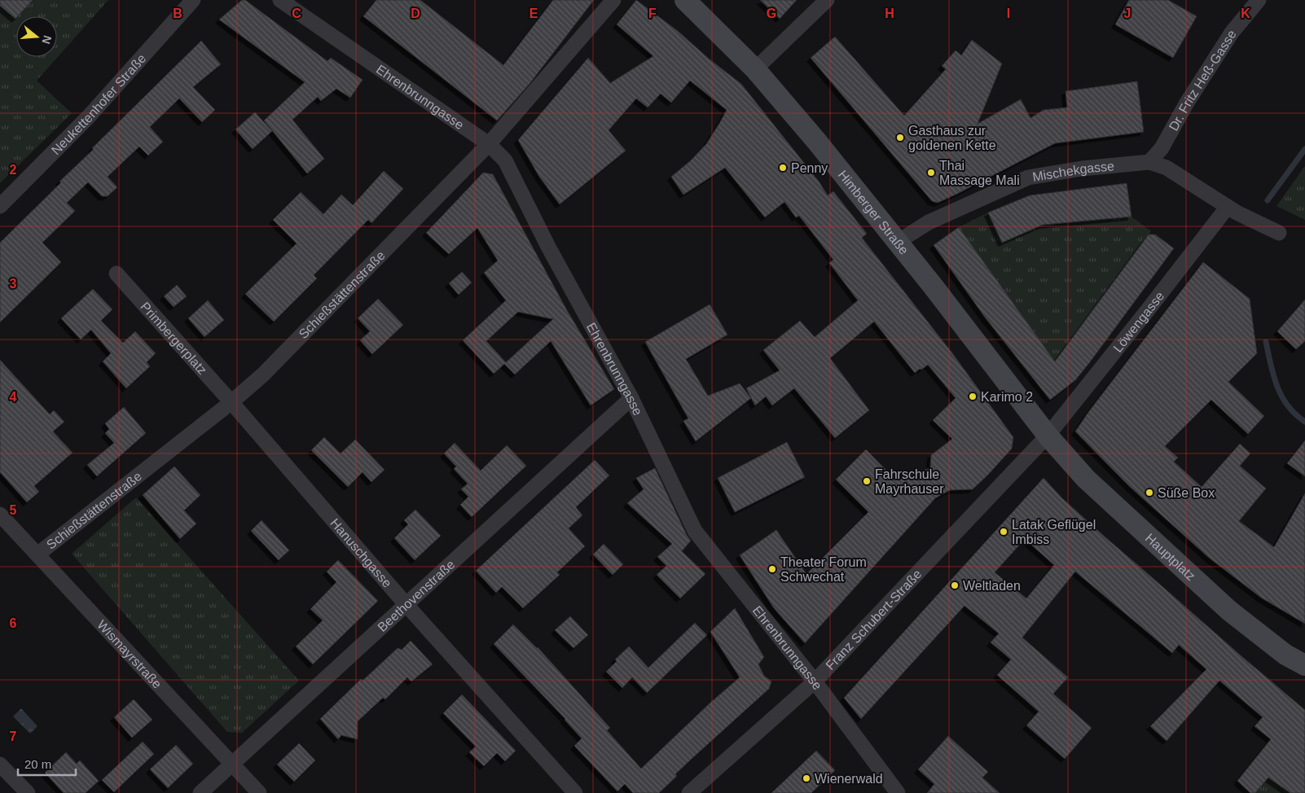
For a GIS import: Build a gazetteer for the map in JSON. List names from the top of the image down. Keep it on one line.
{"streets":{"main road":["Himberger Straße","Hauptplatz"],"street":["Dr. Fritz Heß-Gasse","Ehrenbrunngasse","Neukettenhofer Straße","Mischekgasse","Schießstättenstraße","Löwengasse","Primbergerplatz","Hanuschgasse","Beethovenstraße","Franz Schubert-Straße","Wismayrstraße"]},"crossings":[["Dr. Fritz Heß-Gasse","Mischekgasse"],["Ehrenbrunngasse","Schießstättenstraße"],["Ehrenbrunngasse","Beethovenstraße"],["Ehrenbrunngasse","Franz Schubert-Straße"],["Mischekgasse","Himberger Straße"],["Mischekgasse","Löwengasse"],["Himberger Straße","Löwengasse"],["Himberger Straße","Hauptplatz"],["Himberger Straße","Franz Schubert-Straße"],["Schießstättenstraße","Primbergerplatz"],["Schießstättenstraße","Hanuschgasse"],["Schießstättenstraße","Wismayrstraße"],["Löwengasse","Hauptplatz"],["Löwengasse","Franz Schubert-Straße"],["Primbergerplatz","Hanuschgasse"],["Hanuschgasse","Beethovenstraße"],["Hauptplatz","Franz Schubert-Straße"],["Beethovenstraße","Wismayrstraße"]],"places":["Gasthaus zur goldenen Kette","Penny","Thai Massage Mali","Karimo 2","Fahrschule Mayrhauser","Süße Box","Latak Geflügel Imbiss","Theater Forum Schwechat","Weltladen","Wienerwald"],"scale_bar":"20 m","north":"right","grid":{"columns":["B","C","D","E","F","G","H","I","J","K"],"rows":["2","3","4","5","6","7"]}}
